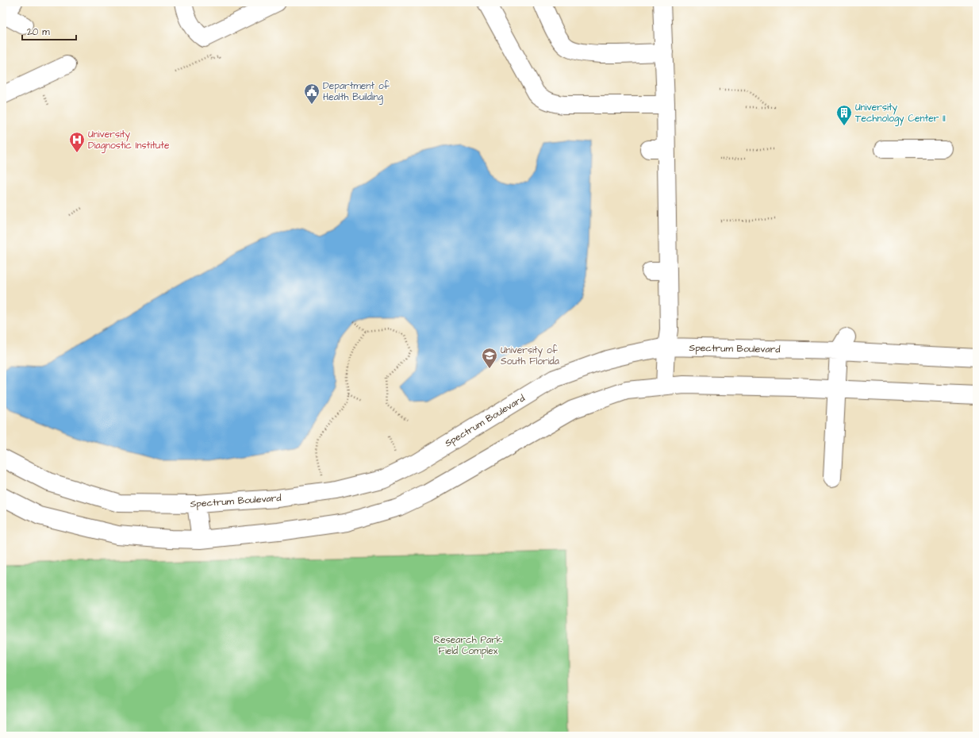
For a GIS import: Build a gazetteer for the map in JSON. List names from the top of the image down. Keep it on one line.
{"streets":{"street":["Spectrum Boulevard"]},"parks":["Research Park Field Complex"],"places":{"public building":["Department of Health Building"],"building":["University Technology Center II"],"hospital":["University Diagnostic Institute"],"school or university":["University of South Florida"]},"scale_bar":"20 m"}
